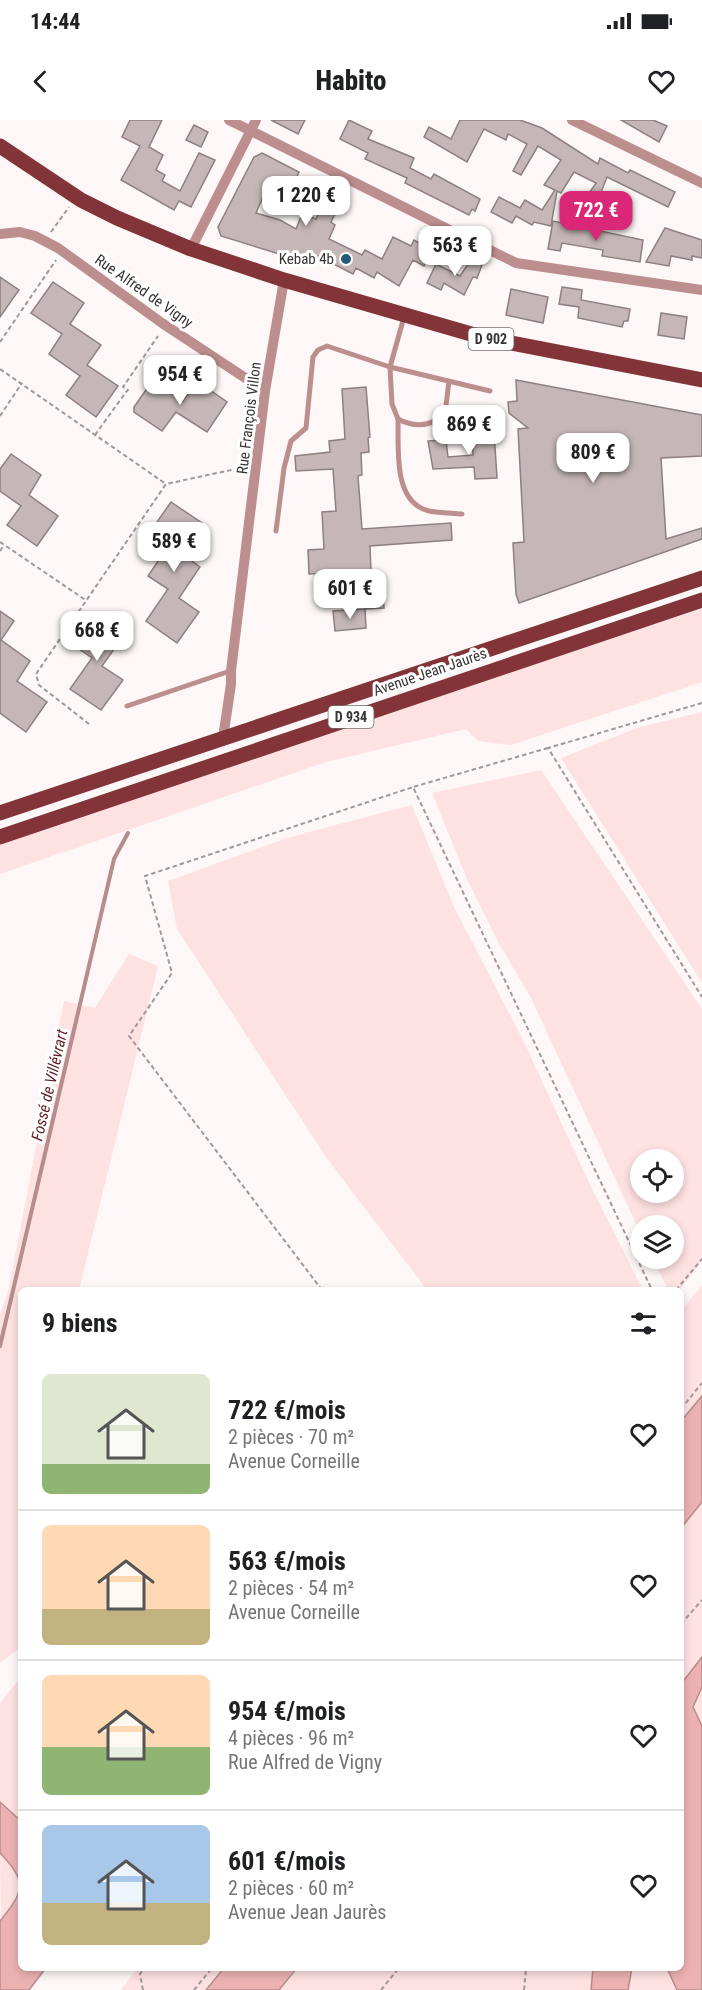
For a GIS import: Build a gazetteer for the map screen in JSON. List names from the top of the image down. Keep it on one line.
{"streets":{"main road":["D 902","Avenue Jean Jaurès","D 934"],"street":["Rue Alfred de Vigny","Rue François Villon"]},"crossings":[["Rue Alfred de Vigny","Rue François Villon"],["D 902","Rue François Villon"],["Rue François Villon","Avenue Jean Jaurès"]],"water":["Fossé de Villévrart"],"places":["Kebab 4b"],"page":{"status":"14:44","header":"Habito","price":["1 220 €","722 €","563 €","954 €","869 €","809 €","589 €","601 €","668 €"],"heading":"9 biens","list":[{"name":"722 €/mois","note":"2 pièces · 70 m² · Avenue Corneille"},{"name":"563 €/mois","note":"2 pièces · 54 m² · Avenue Corneille"},{"name":"954 €/mois","note":"4 pièces · 96 m² · Rue Alfred de Vigny"},{"name":"601 €/mois","note":"2 pièces · 60 m² · Avenue Jean Jaurès"}]}}
